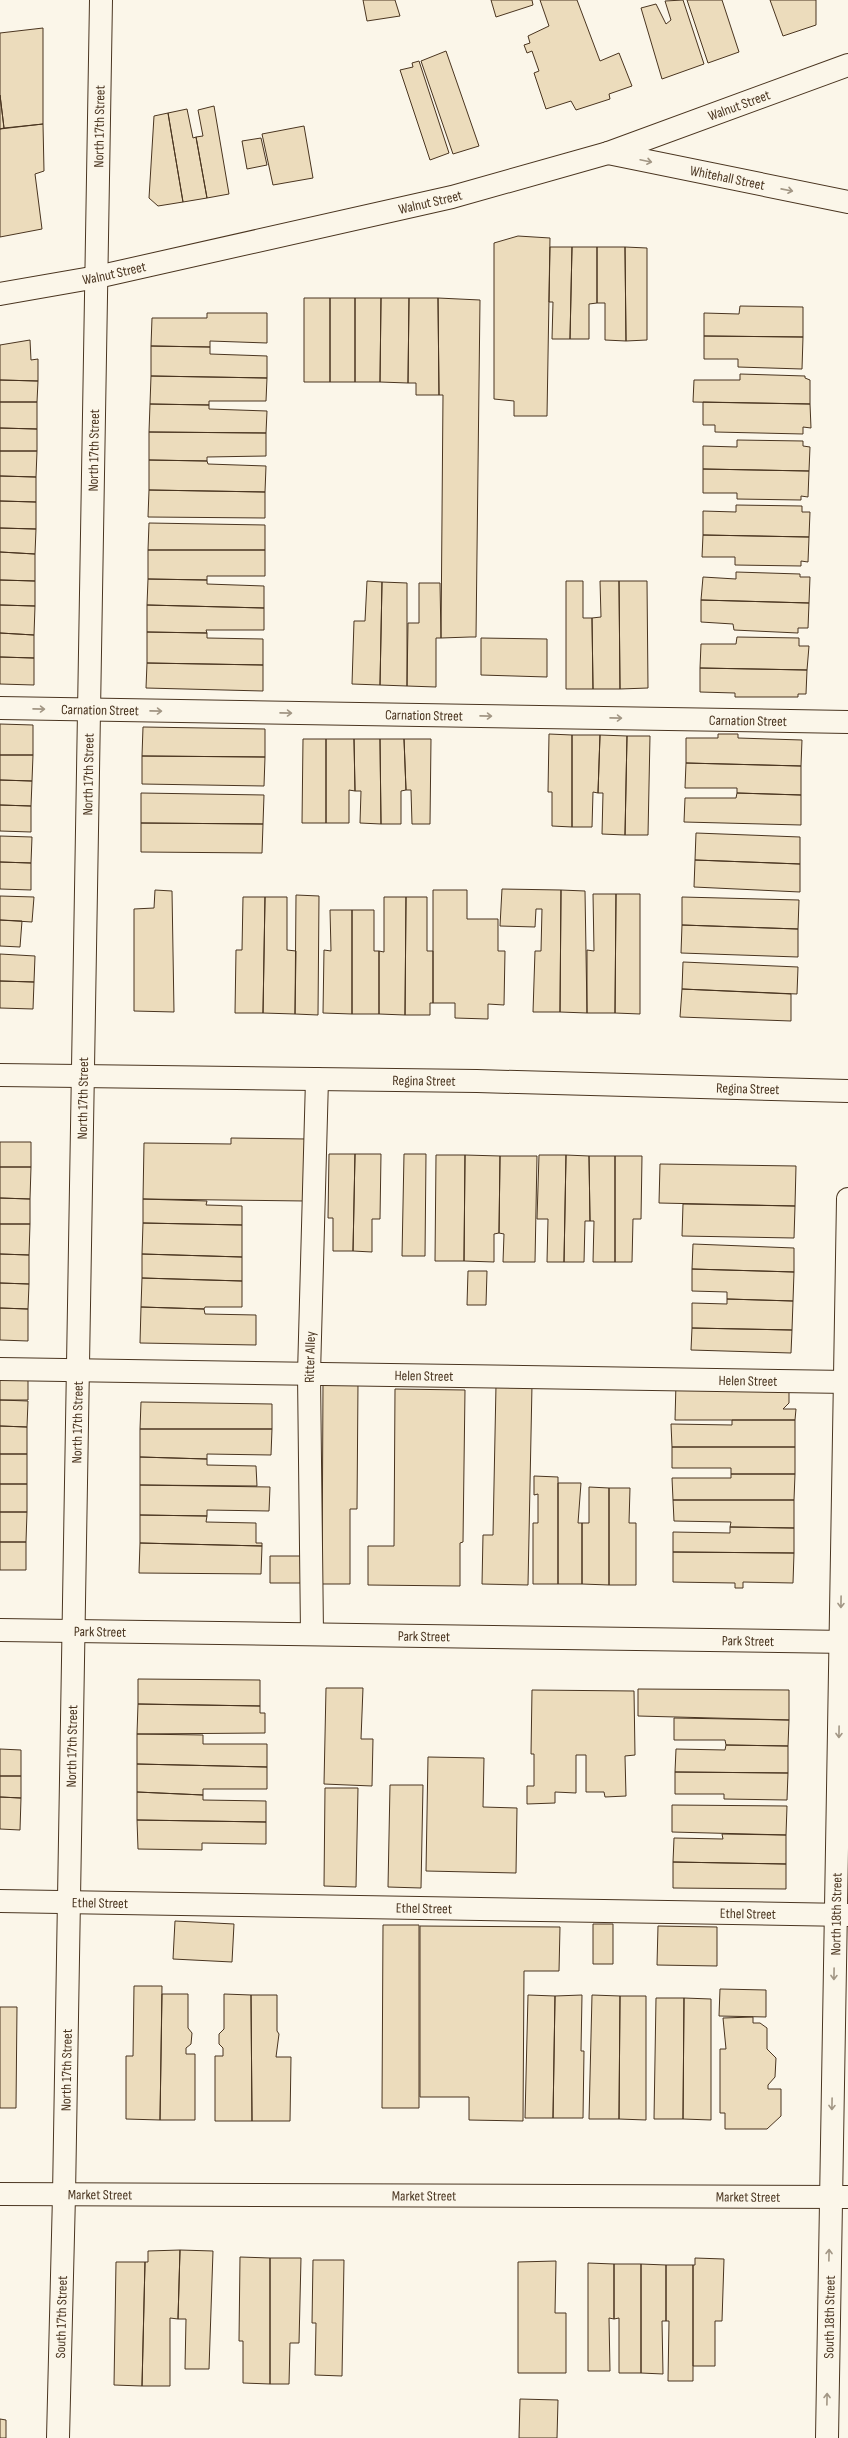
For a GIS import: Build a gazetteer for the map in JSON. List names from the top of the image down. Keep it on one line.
{"streets":{"street":["Walnut Street","North 17th Street","Whitehall Street","Carnation Street","Regina Street","Ritter Alley","Helen Street","Park Street","Ethel Street","North 18th Street","Market Street","South 17th Street","South 18th Street"]},"crossings":[["Walnut Street","North 17th Street"],["Walnut Street","Whitehall Street"],["North 17th Street","Carnation Street"],["North 17th Street","Regina Street"],["North 17th Street","Helen Street"],["North 17th Street","Park Street"],["North 17th Street","Ethel Street"],["North 17th Street","Market Street"],["North 17th Street","South 17th Street"],["Regina Street","Ritter Alley"],["Ritter Alley","Helen Street"],["Ritter Alley","Park Street"],["Helen Street","North 18th Street"],["Park Street","North 18th Street"],["Ethel Street","North 18th Street"],["North 18th Street","Market Street"],["North 18th Street","South 18th Street"],["Market Street","South 17th Street"],["Market Street","South 18th Street"]],"one_way":["Whitehall Street","Carnation Street","North 18th Street","South 18th Street"]}
